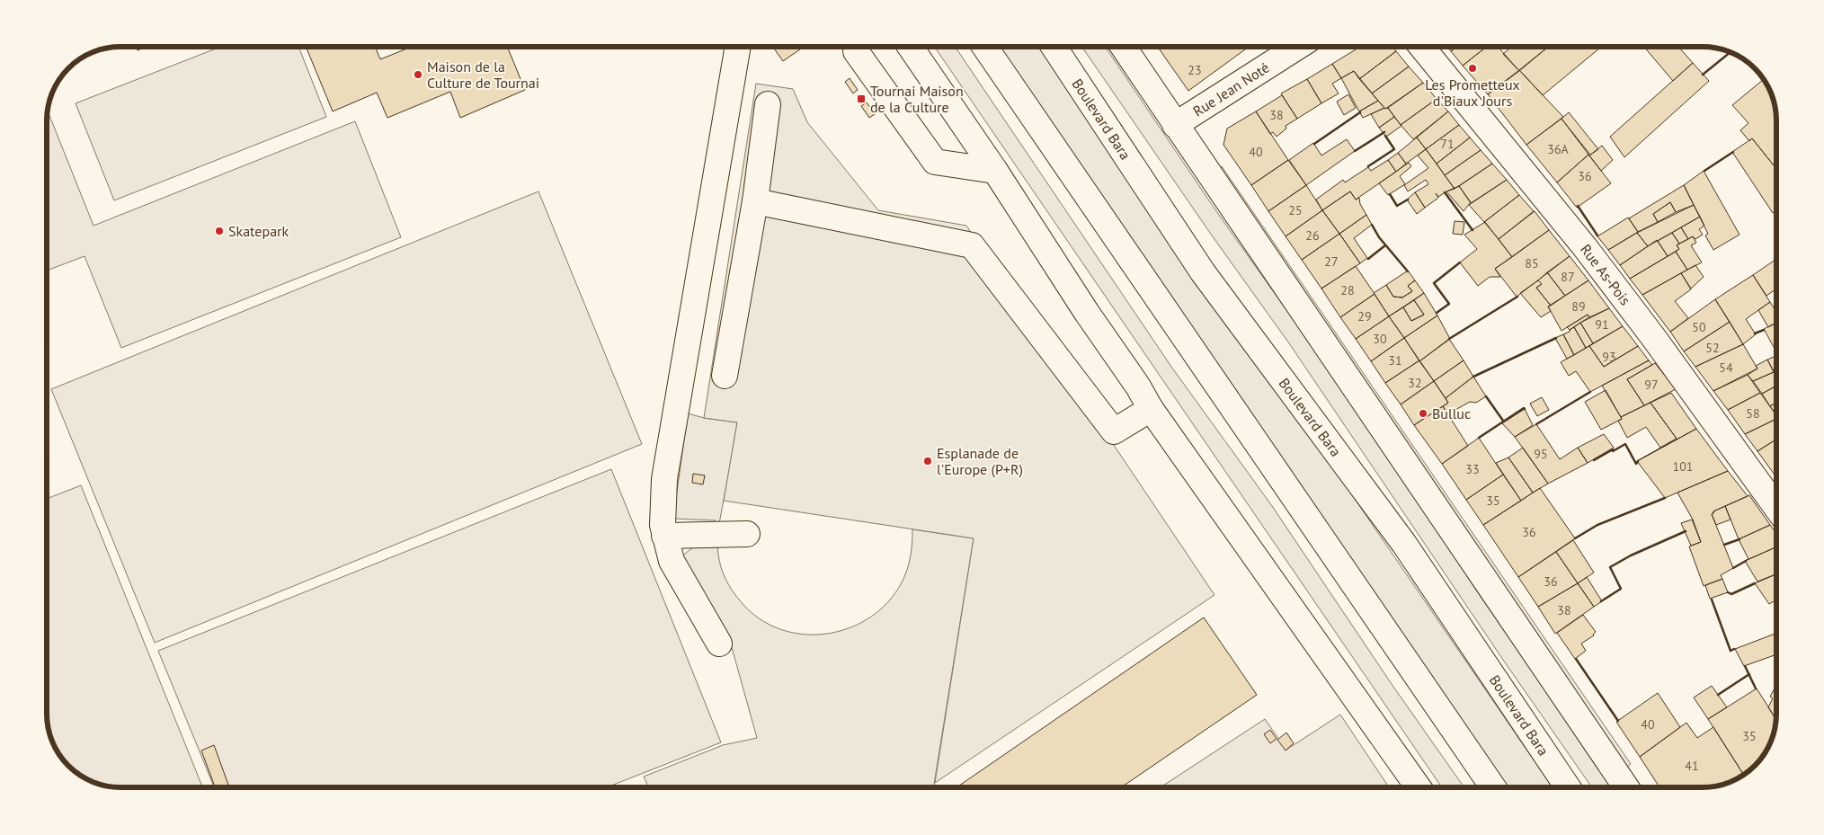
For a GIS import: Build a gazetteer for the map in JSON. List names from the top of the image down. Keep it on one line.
{"streets":{"street":["Rue Jean Noté","Boulevard Bara","Rue As-Pois"]},"places":{"other":["Les Prometteux d'Biaux Jours","Maison de la Culture de Tournai","Skatepark","Bulluc","Esplanade de l'Europe (P+R)"],"transit":["Tournai Maison de la Culture"]},"house_numbers":["23","38","71","36A","40","36","25","26","27","85","87","28","89","29","91","50","30","52","93","31","54","32","97","58","95","101","33","35","36","36","38","40","35","41"]}
